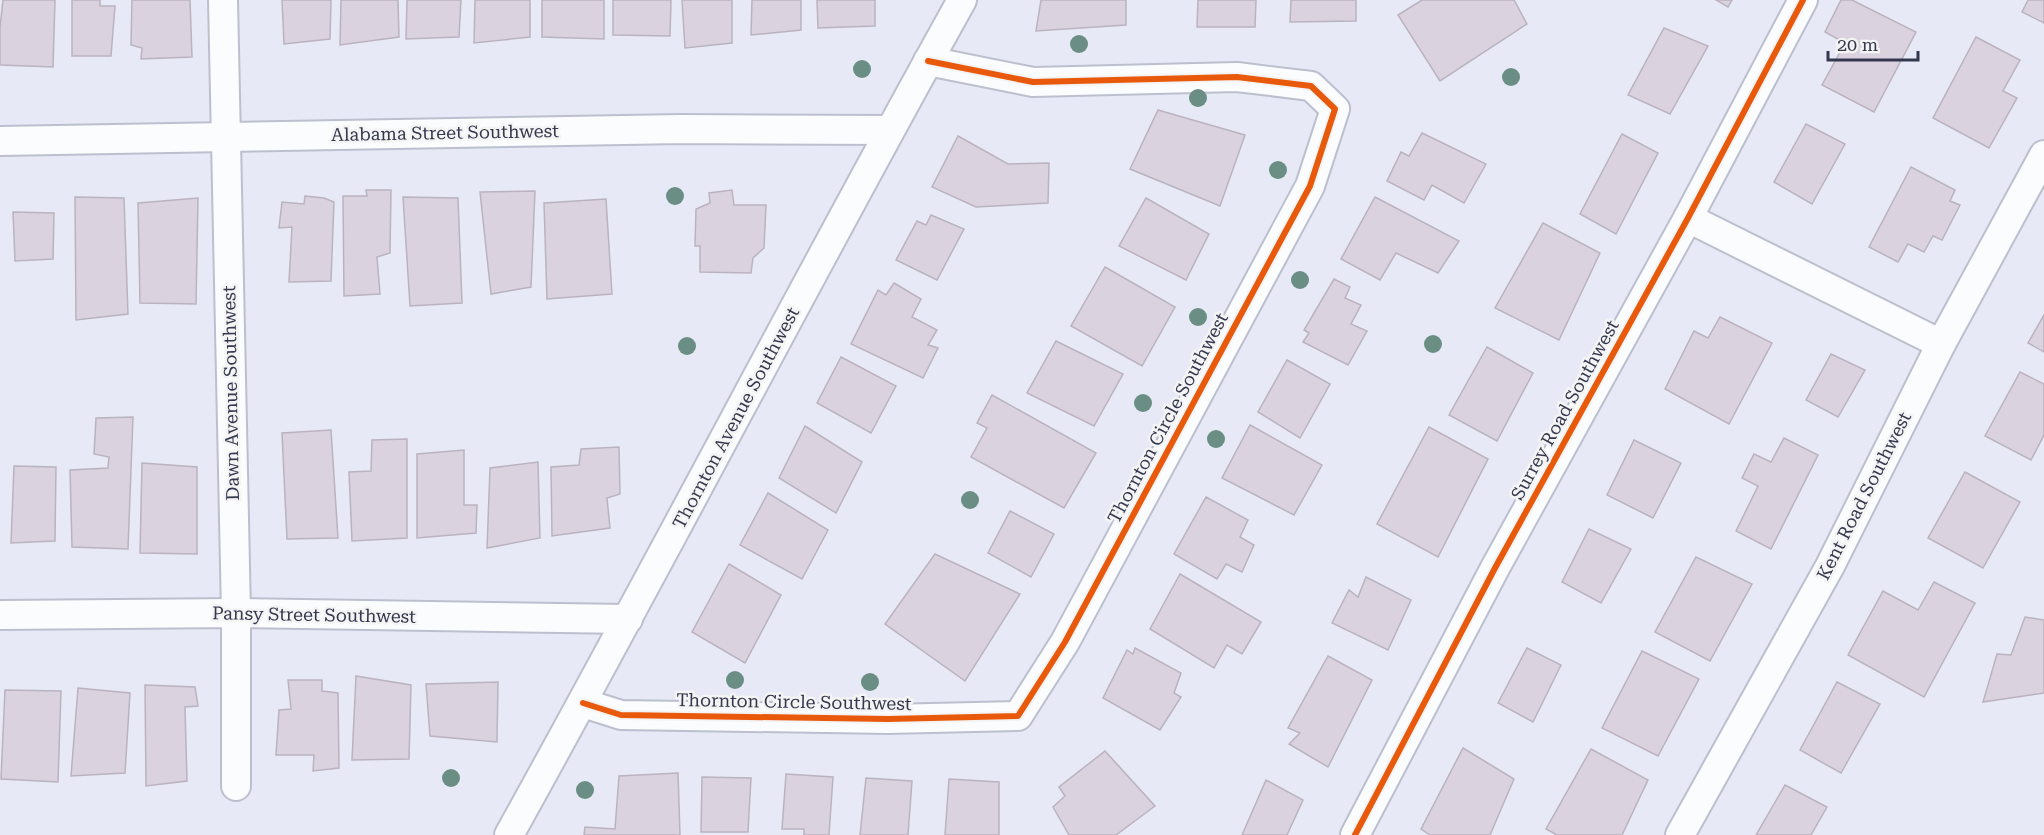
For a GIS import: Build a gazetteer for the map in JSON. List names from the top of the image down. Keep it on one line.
{"streets":{"street":["Alabama Street Southwest","Dawn Avenue Southwest","Surrey Road Southwest","Thornton Avenue Southwest","Thornton Circle Southwest","Kent Road Southwest","Pansy Street Southwest"]},"crossings":[["Alabama Street Southwest","Dawn Avenue Southwest"],["Alabama Street Southwest","Thornton Avenue Southwest"],["Dawn Avenue Southwest","Pansy Street Southwest"],["Thornton Avenue Southwest","Thornton Circle Southwest"],["Thornton Avenue Southwest","Pansy Street Southwest"]],"scale_bar":"20 m"}
